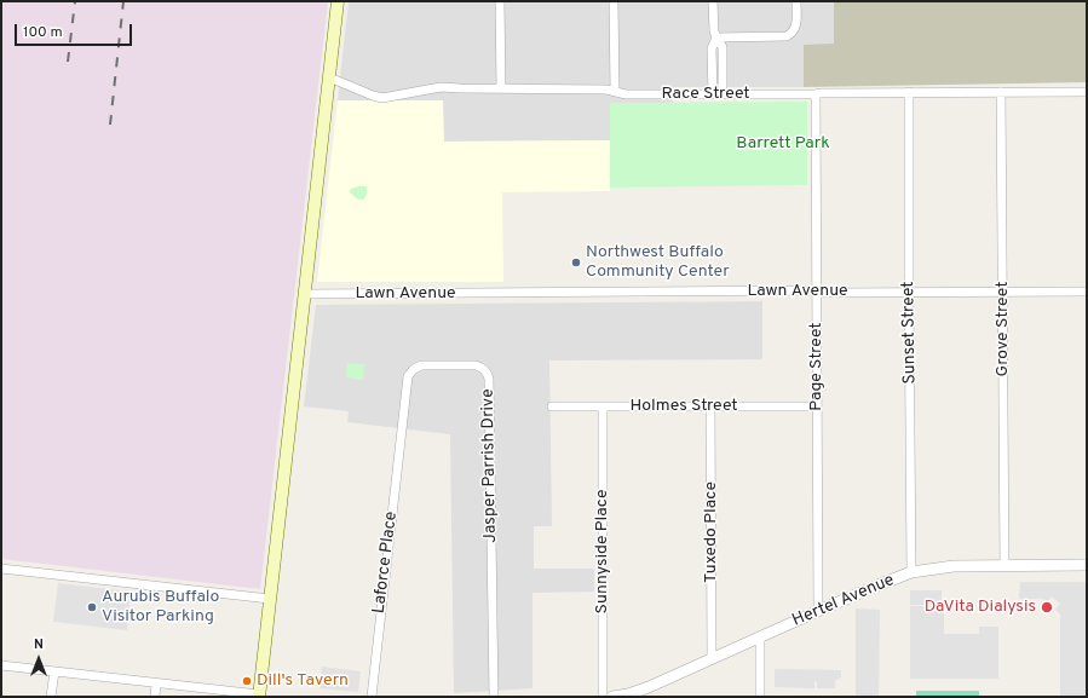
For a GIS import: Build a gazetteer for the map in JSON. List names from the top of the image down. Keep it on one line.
{"streets":{"street":["Race Street","Lawn Avenue","Grove Street","Sunset Street","Page Street","Holmes Street","Jasper Parrish Drive","Tuxedo Place","Sunnyside Place","Laforce Place","Hertel Avenue"]},"crossings":[["Race Street","Grove Street"],["Race Street","Sunset Street"],["Race Street","Page Street"],["Lawn Avenue","Grove Street"],["Lawn Avenue","Sunset Street"],["Lawn Avenue","Page Street"],["Grove Street","Hertel Avenue"],["Sunset Street","Hertel Avenue"],["Page Street","Holmes Street"],["Page Street","Hertel Avenue"],["Holmes Street","Tuxedo Place"],["Holmes Street","Sunnyside Place"],["Jasper Parrish Drive","Laforce Place"],["Tuxedo Place","Hertel Avenue"]],"parks":["Barrett Park"],"places":["Northwest Buffalo Community Center","Aurubis Buffalo Visitor Parking","DaVita Dialysis","Dill's Tavern"],"scale_bar":"100 m","north":"top"}
